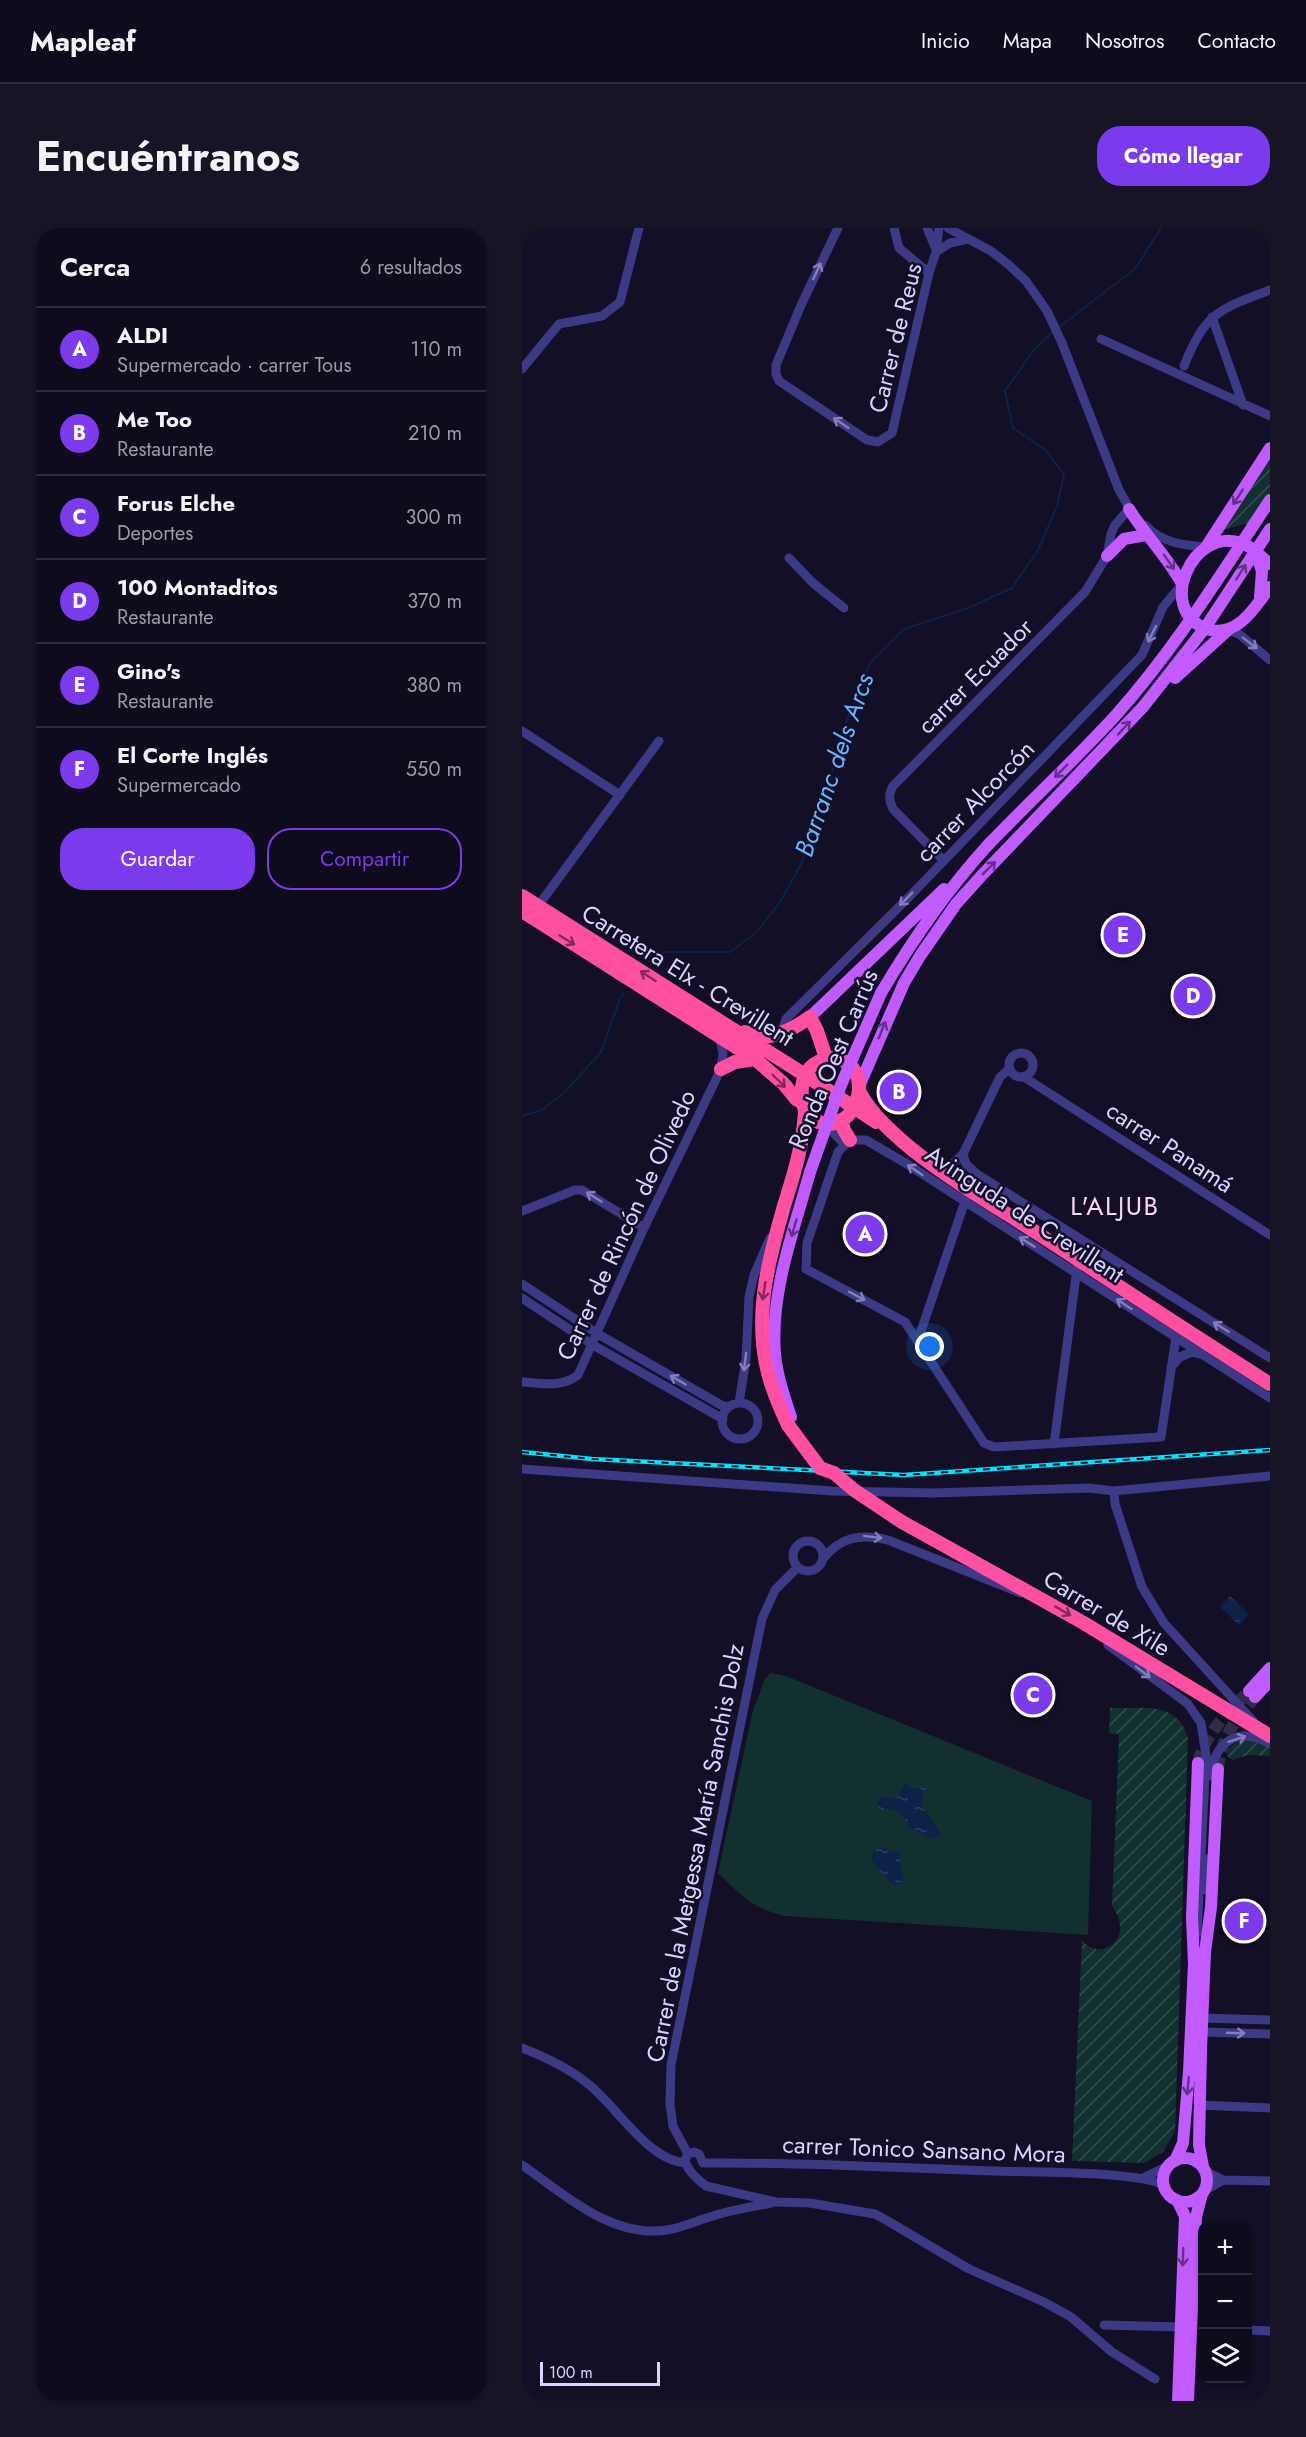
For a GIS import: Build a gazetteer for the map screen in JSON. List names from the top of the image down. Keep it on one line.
{"streets":{"highway":["Carretera Elx - Crevillent","Ronda Oest Carrús","Avinguda de Crevillent","Carrer de Xile"],"street":["Carrer de Reus","carrer Ecuador","carrer Alcorcón","carrer Panamá","Carrer de Rincón de Olivedo","Carrer de la Metgessa María Sanchis Dolz","carrer Tonico Sansano Mora"]},"crossings":[["carrer Ecuador","carrer Alcorcón"],["carrer Alcorcón","Ronda Oest Carrús"],["Carretera Elx - Crevillent","Ronda Oest Carrús"],["Carretera Elx - Crevillent","Avinguda de Crevillent"],["Carretera Elx - Crevillent","Carrer de Rincón de Olivedo"],["Ronda Oest Carrús","Avinguda de Crevillent"],["Ronda Oest Carrús","Carrer de Xile"]],"one_way":["carrer Alcorcón"],"districts":["L'ALJUB"],"water":["Barranc dels Arcs"],"scale_bar":"100 m","page":{"header":"Mapleaf","nav":["Inicio","Mapa","Nosotros","Contacto"],"title":"Encuéntranos","buttons":["Cómo llegar",["Guardar","Compartir"]],"heading":["Cerca","6 resultados"],"list":[{"mark":"A","name":"ALDI","note":"Supermercado · carrer Tous","value":"110 m"},{"mark":"B","name":"Me Too","note":"Restaurante","value":"210 m"},{"mark":"C","name":"Forus Elche","note":"Deportes","value":"300 m"},{"mark":"D","name":"100 Montaditos","note":"Restaurante","value":"370 m"},{"mark":"E","name":"Gino's","note":"Restaurante","value":"380 m"},{"mark":"F","name":"El Corte Inglés","note":"Supermercado","value":"550 m"}],"pins":["E","D","B","A","C","F"],"map_buttons":["+","−"],"scale":"100 m"}}
